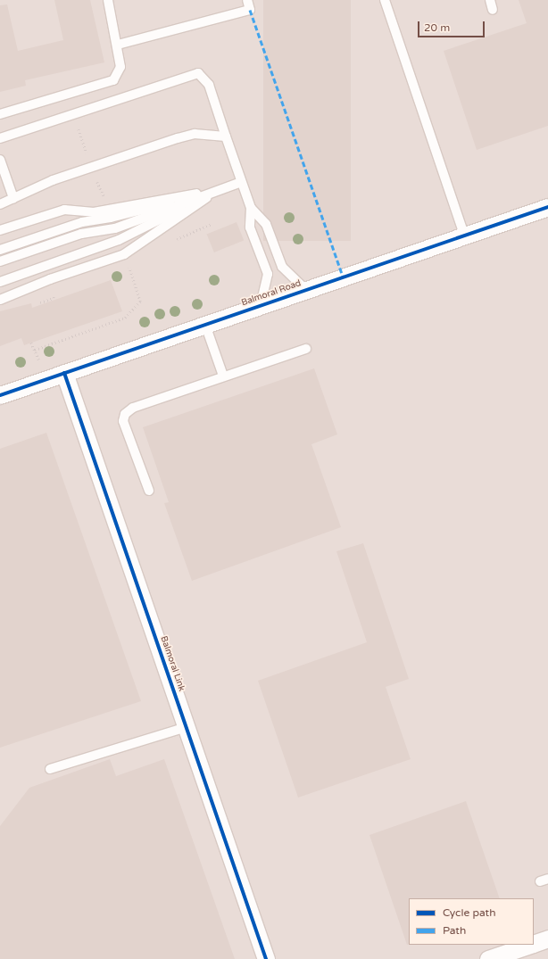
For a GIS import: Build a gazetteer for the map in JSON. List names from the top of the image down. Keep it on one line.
{"streets":{"street":["Balmoral Road","Balmoral Link"]},"crossings":[["Balmoral Road","Balmoral Link"]],"legend":["Cycle path","Path"],"scale_bar":"20 m"}
